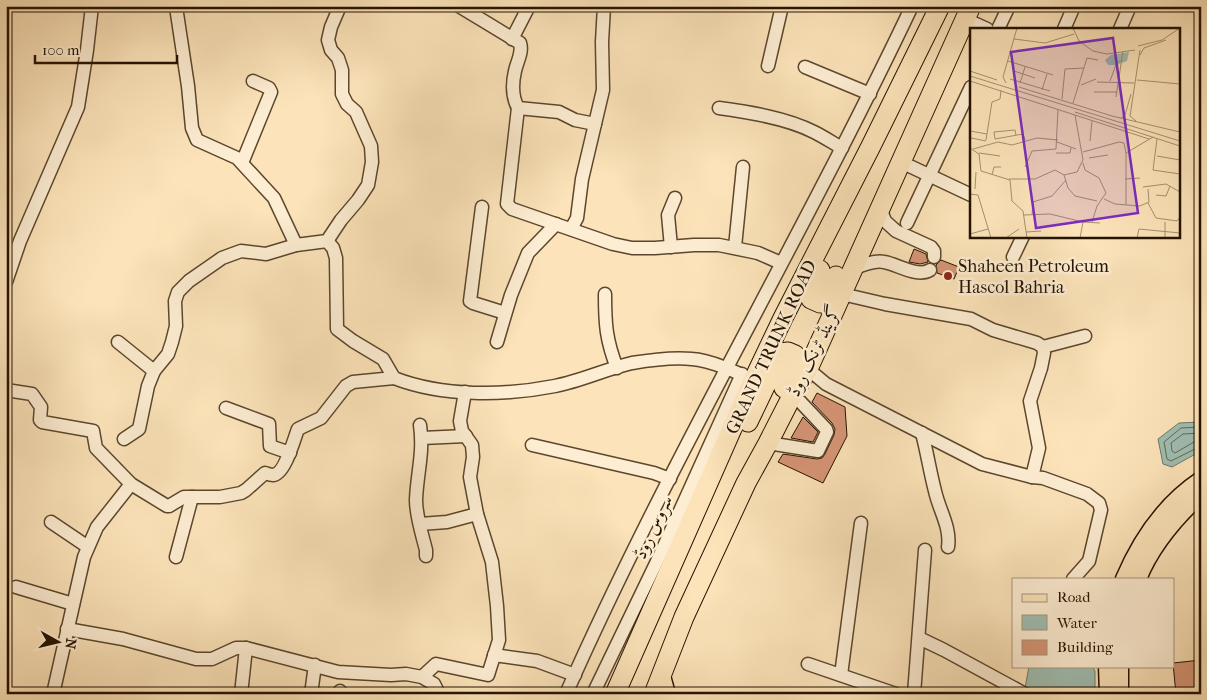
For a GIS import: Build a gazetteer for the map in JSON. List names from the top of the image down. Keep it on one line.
{"streets":{"highway":["GRAND TRUNK ROAD","گرینڈ ٹرنک روڈ"],"street":["سروس روڈ"]},"crossings":[["GRAND TRUNK ROAD","سروس روڈ"]],"places":["Shaheen Petroleum Hascol Bahria"],"legend":["Road","Water","Building"],"scale_bar":"100 m","north":"right"}
